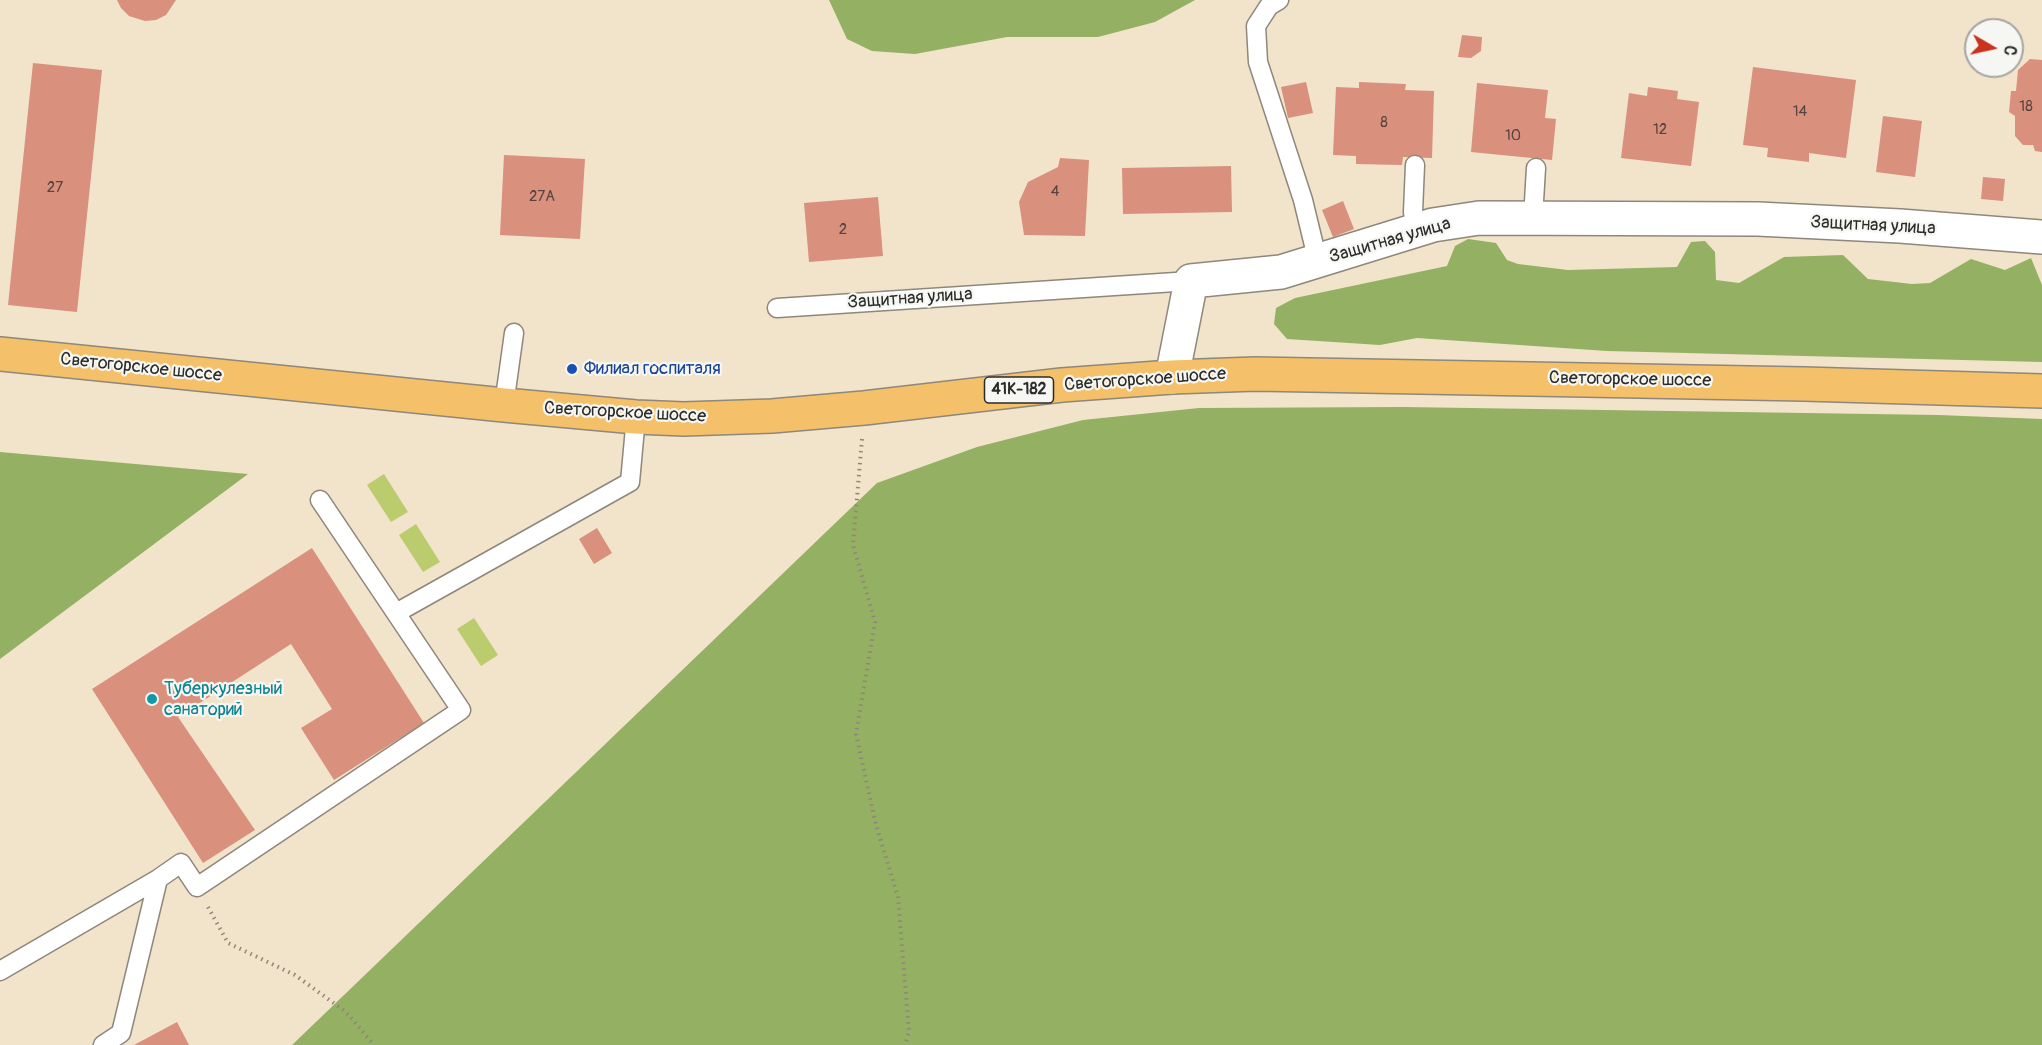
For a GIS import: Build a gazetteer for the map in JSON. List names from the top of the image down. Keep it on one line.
{"streets":{"main road":["Светогорское шоссе","41К-182"],"street":["Защитная улица"]},"places":["Филиал госпиталя","Туберкулезный санаторий"],"house_numbers":["18","14","8","12","10","27","4","27А","2"],"north":"right"}
